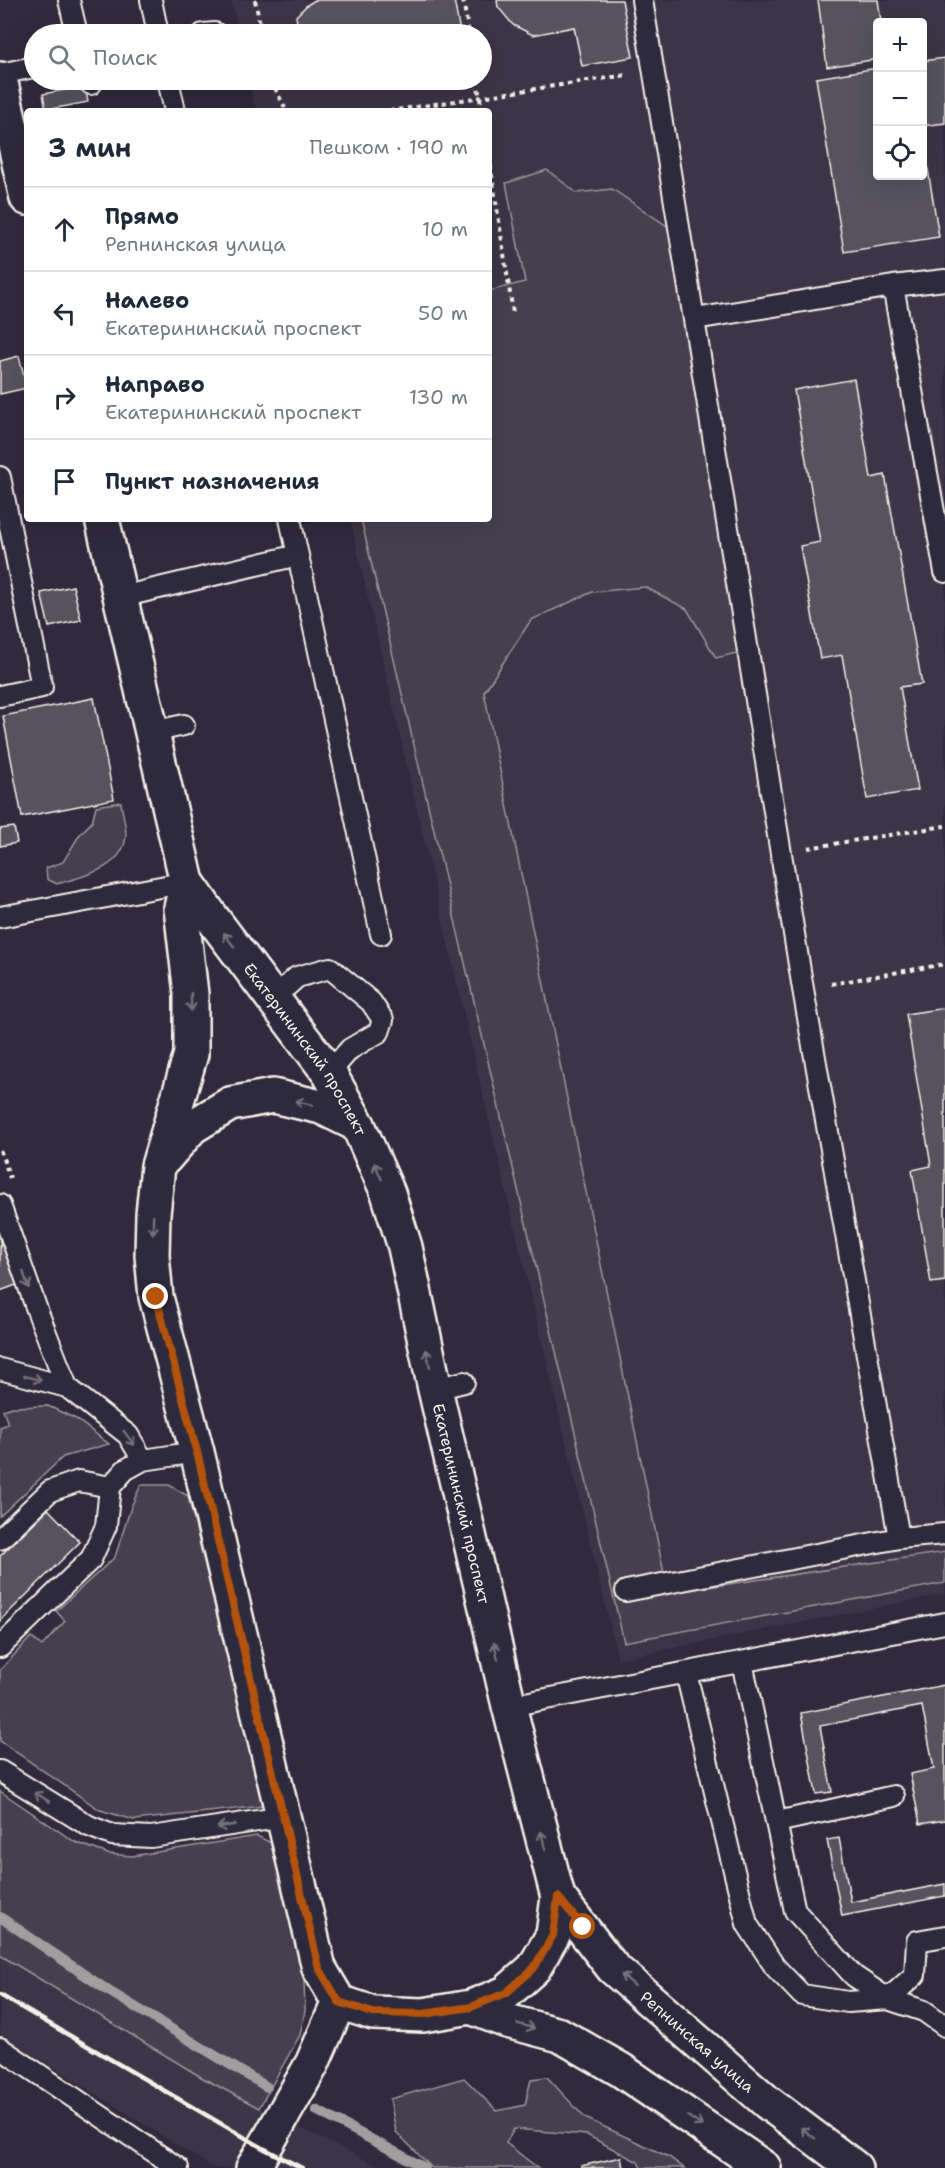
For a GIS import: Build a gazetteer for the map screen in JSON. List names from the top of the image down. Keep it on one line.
{"streets":{"street":["Екатерининский проспект","Репнинская улица"]},"crossings":[["Екатерининский проспект","Репнинская улица"]],"page":{"map_buttons":["+","−"],"search":"Поиск","heading":["3 мин","Пешком · 190 m"],"list":[["Прямо","Репнинская улица","10 m"],["Налево","Екатерининский проспект","50 m"],["Направо","Екатерининский проспект","130 m"],"Пункт назначения"]}}
